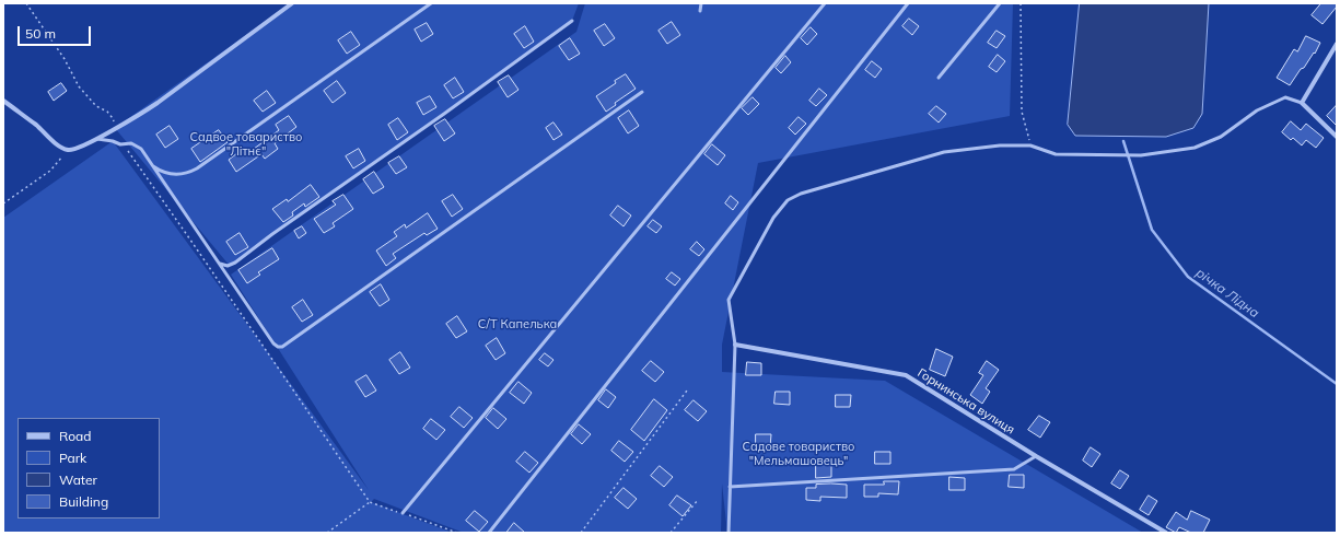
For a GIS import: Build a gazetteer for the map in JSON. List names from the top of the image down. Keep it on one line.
{"streets":{"street":["Горнинська вулиця"]},"water":["річка Лідна"],"parks":["Садвое товариство \"Літнє\"","С/Т Капелька","Садове товариство \"Мельмашовець\""],"legend":["Road","Park","Water","Building"],"scale_bar":"50 m"}
